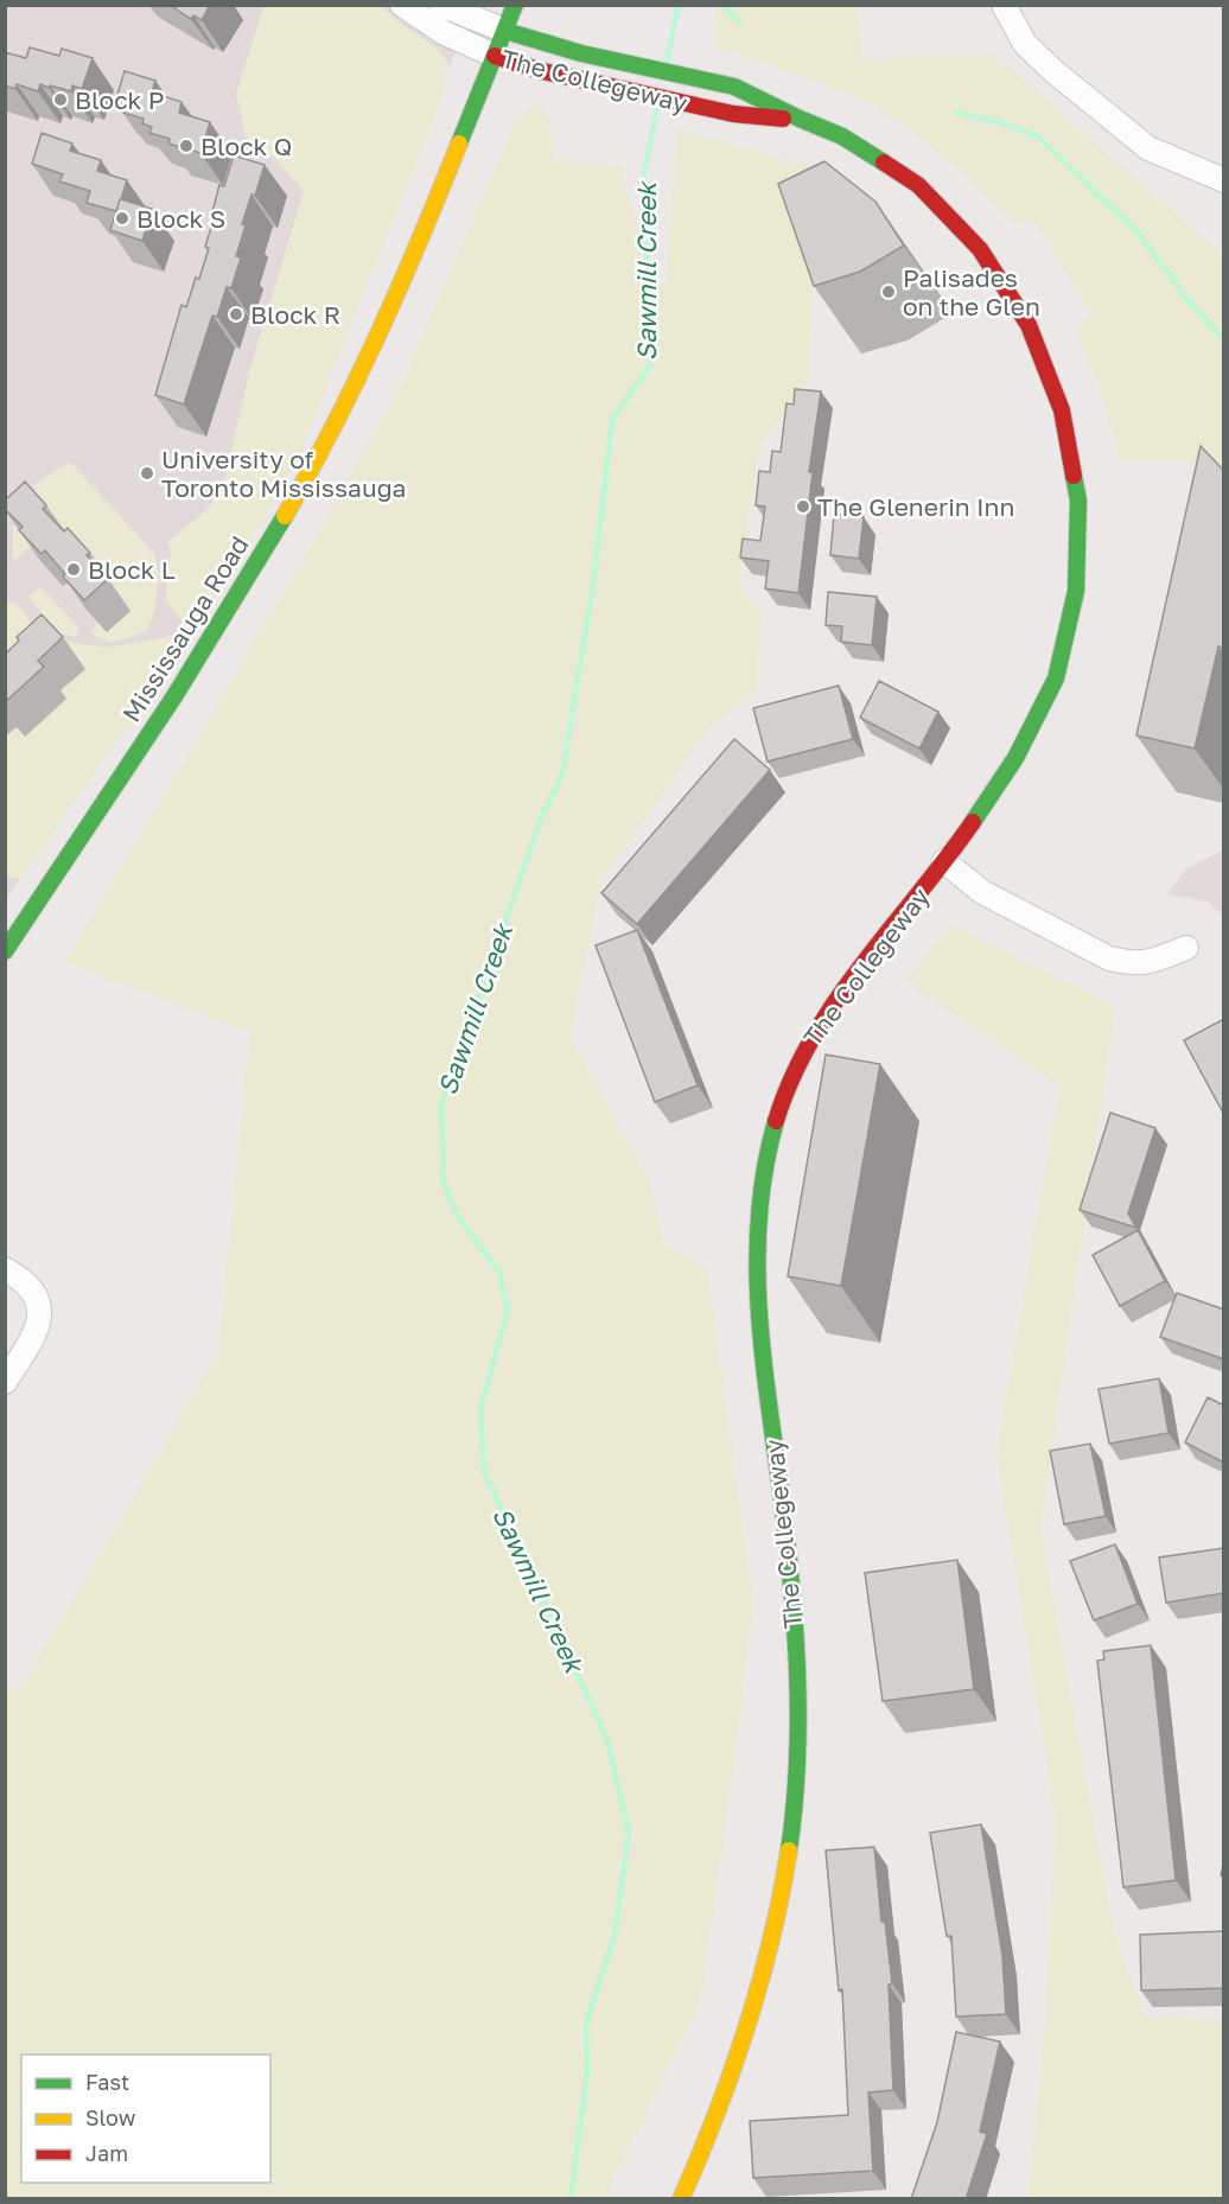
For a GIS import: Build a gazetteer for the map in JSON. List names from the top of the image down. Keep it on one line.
{"streets":{"street":["The Collegeway","Mississauga Road"]},"crossings":[["The Collegeway","Mississauga Road"]],"water":["Sawmill Creek"],"places":["Block P","Block Q","Block S","Palisades on the Glen","Block R","University of Toronto Mississauga","The Glenerin Inn","Block L"],"legend":["Fast","Slow","Jam"]}
